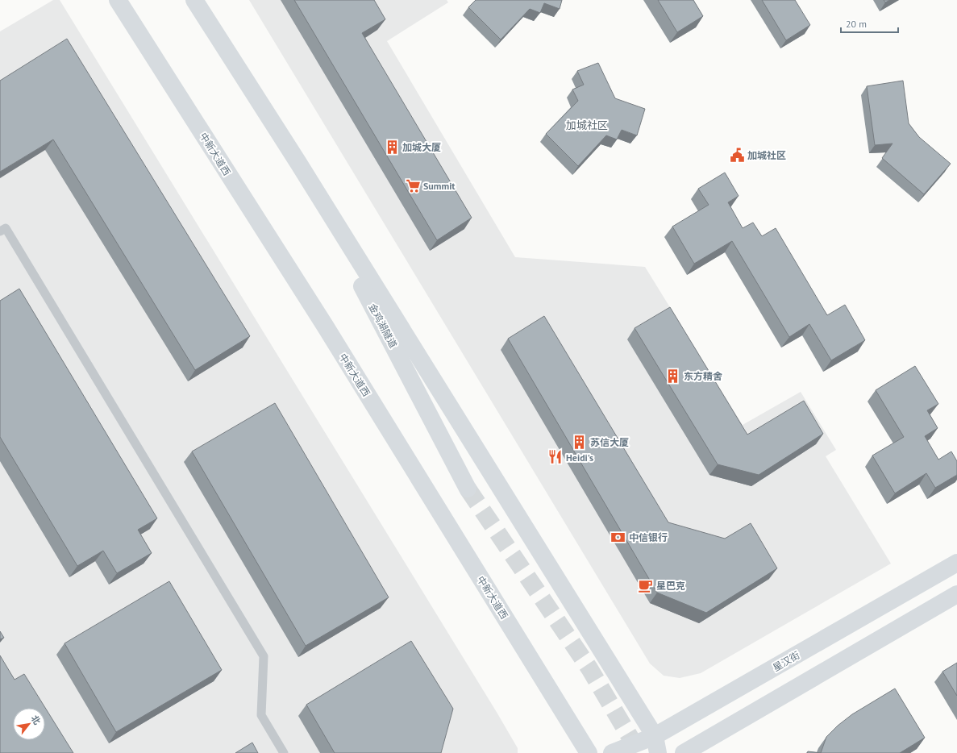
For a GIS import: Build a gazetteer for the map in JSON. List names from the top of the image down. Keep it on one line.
{"streets":{"main road":["中新大道西","金鸡湖隧道","星汉街"]},"districts":["加城社区"],"places":{"building":["加城大厦","东方精舍","苏信大厦"],"public building":["加城社区"],"supermarket":["Summit"],"restaurant":["Heidi's"],"bank":["中信银行"],"cafe":["星巴克"]},"scale_bar":"20 m","north":"top right"}
